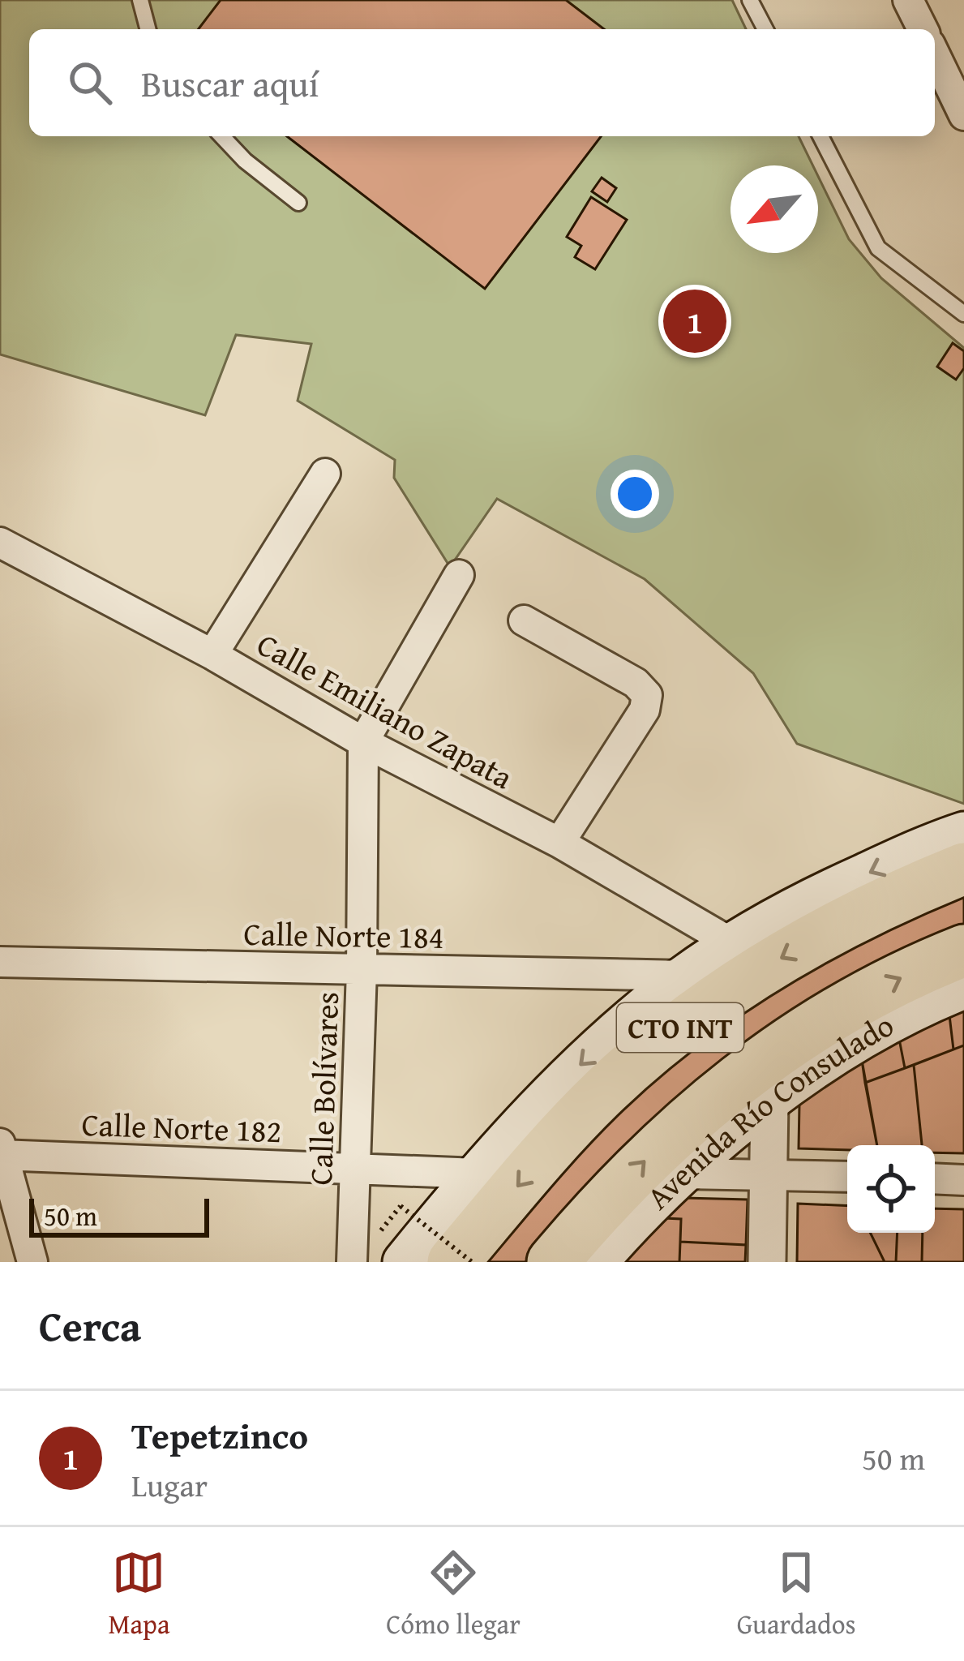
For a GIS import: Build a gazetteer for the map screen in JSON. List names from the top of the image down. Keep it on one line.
{"streets":{"highway":["CTO INT"],"main road":["Avenida Río Consulado"],"street":["Calle Emiliano Zapata","Calle Norte 184","Calle Bolívares","Calle Norte 182"]},"crossings":[["Calle Emiliano Zapata","CTO INT"],["Calle Emiliano Zapata","Calle Bolívares"],["Calle Norte 184","CTO INT"],["Calle Norte 184","Calle Bolívares"],["CTO INT","Calle Norte 182"],["Calle Bolívares","Calle Norte 182"]],"scale_bar":"50 m","north":"bottom left","page":{"search":"Buscar aquí","pins":"1","scale":"50 m","heading":"Cerca","list":[{"mark":"1","name":"Tepetzinco","note":"Lugar","value":"50 m"}],"nav":["Mapa","Cómo llegar","Guardados"]}}
